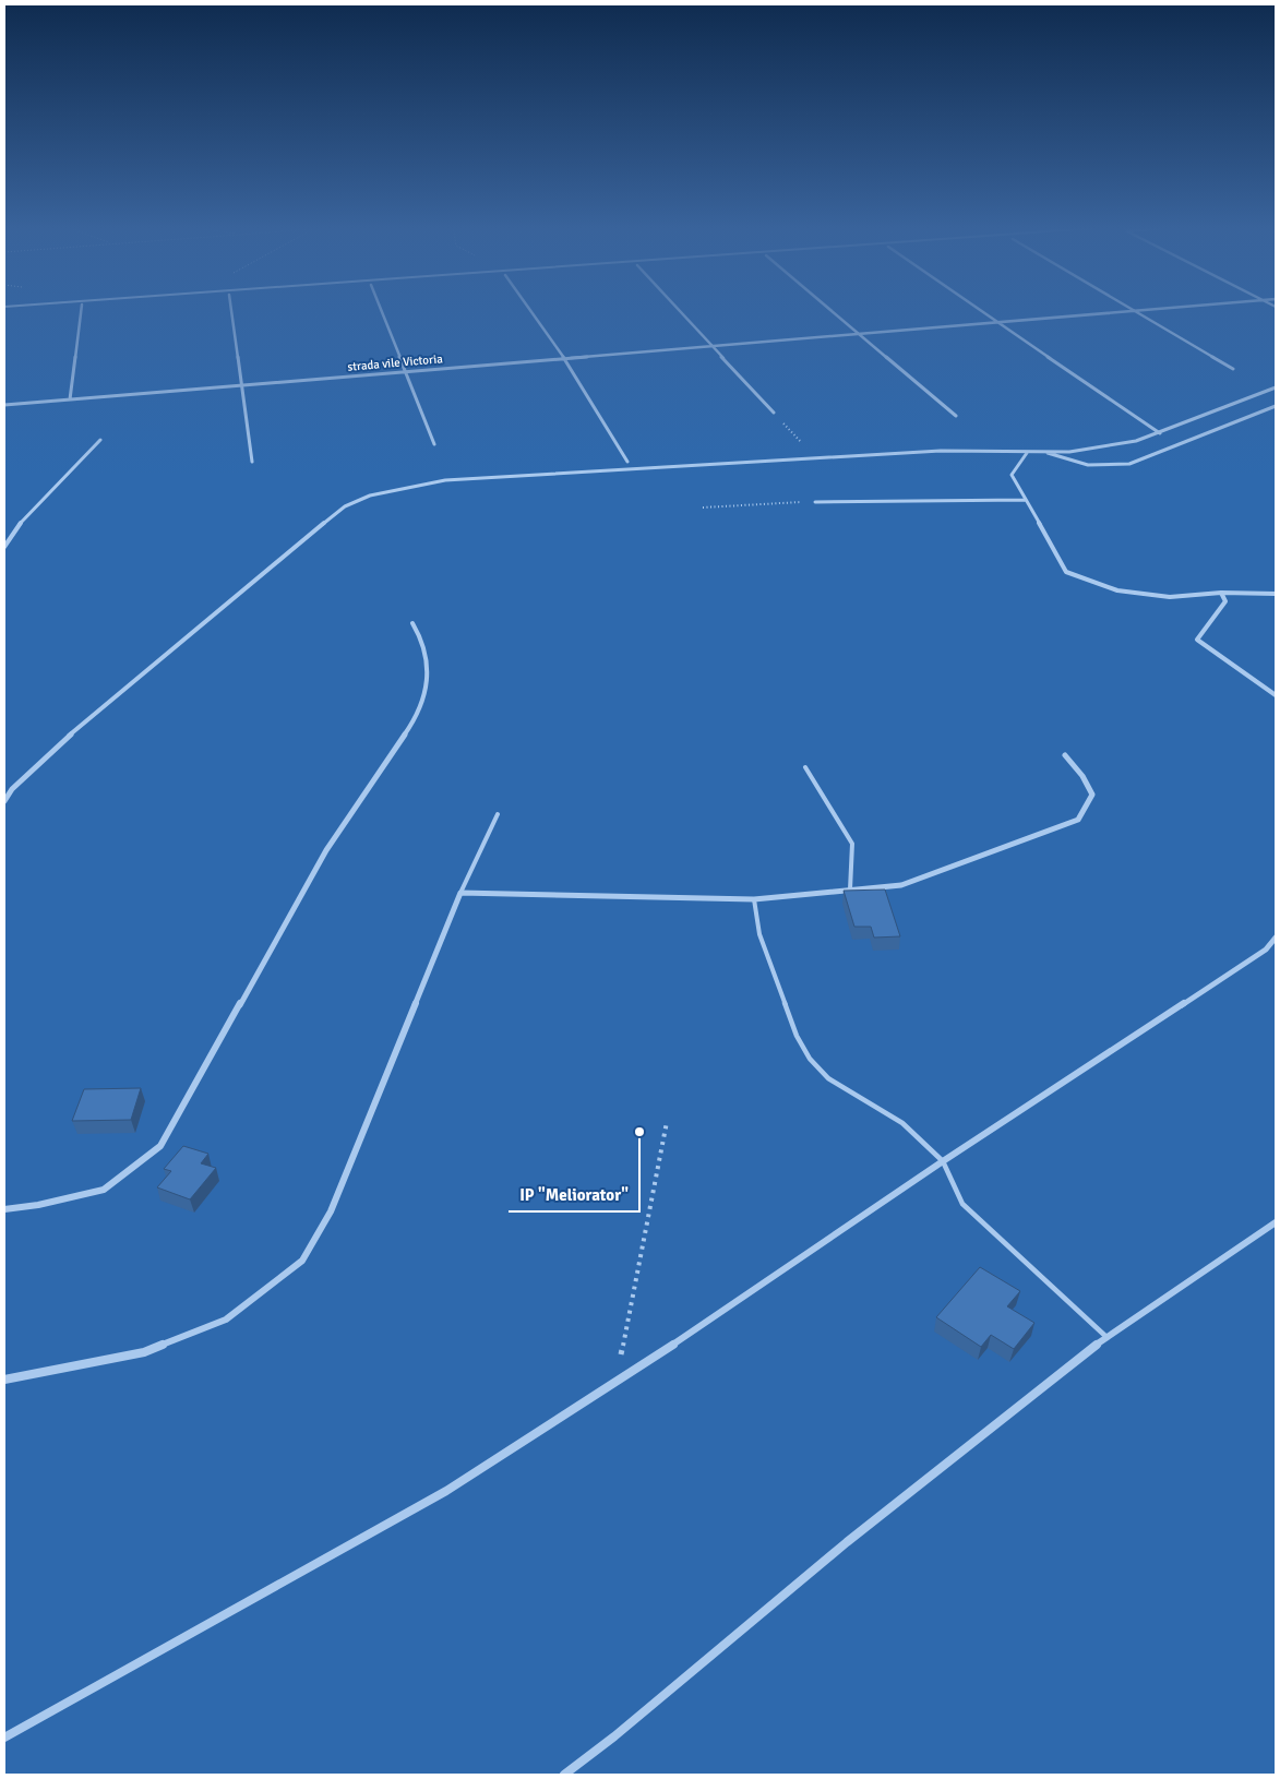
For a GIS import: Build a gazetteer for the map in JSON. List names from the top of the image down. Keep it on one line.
{"streets":{"street":["strada vile Victoria"]},"places":["IP \"Meliorator\""]}
